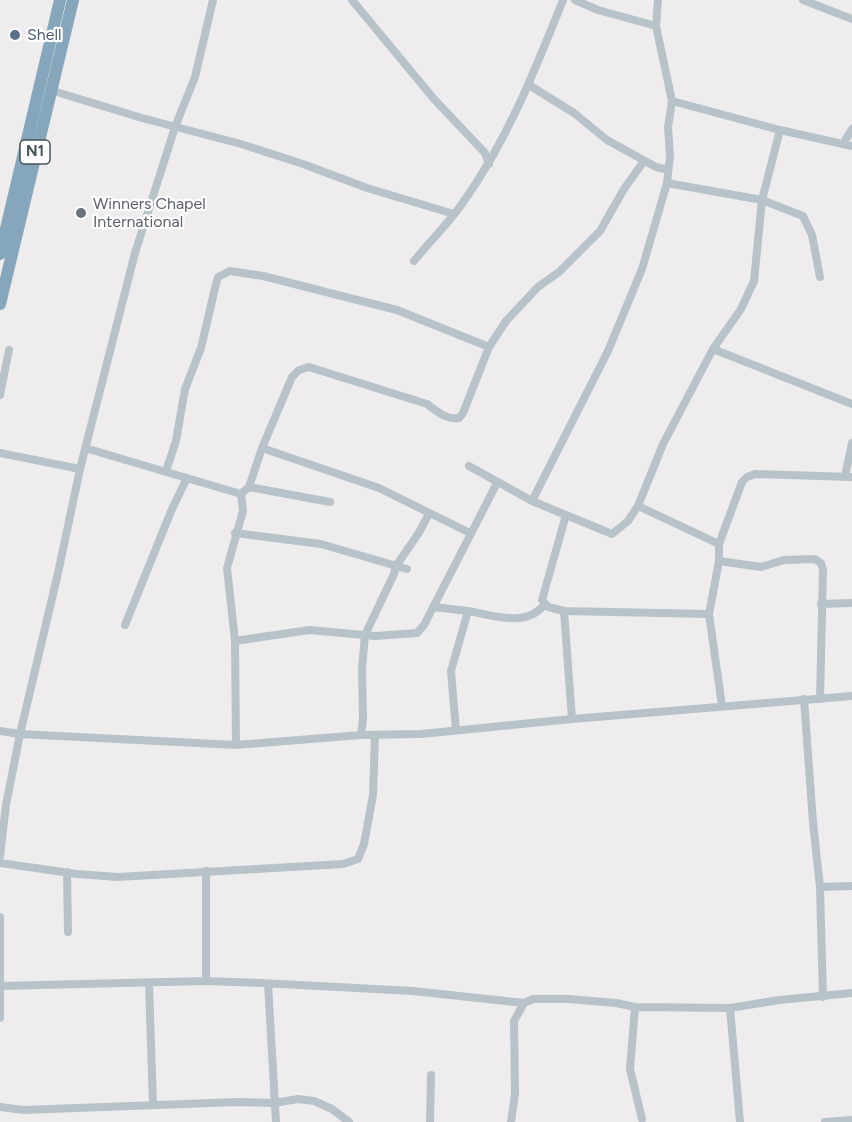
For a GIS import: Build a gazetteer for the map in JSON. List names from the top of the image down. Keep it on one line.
{"streets":{"highway":["N1"]},"places":["Shell","Winners Chapel International"]}
